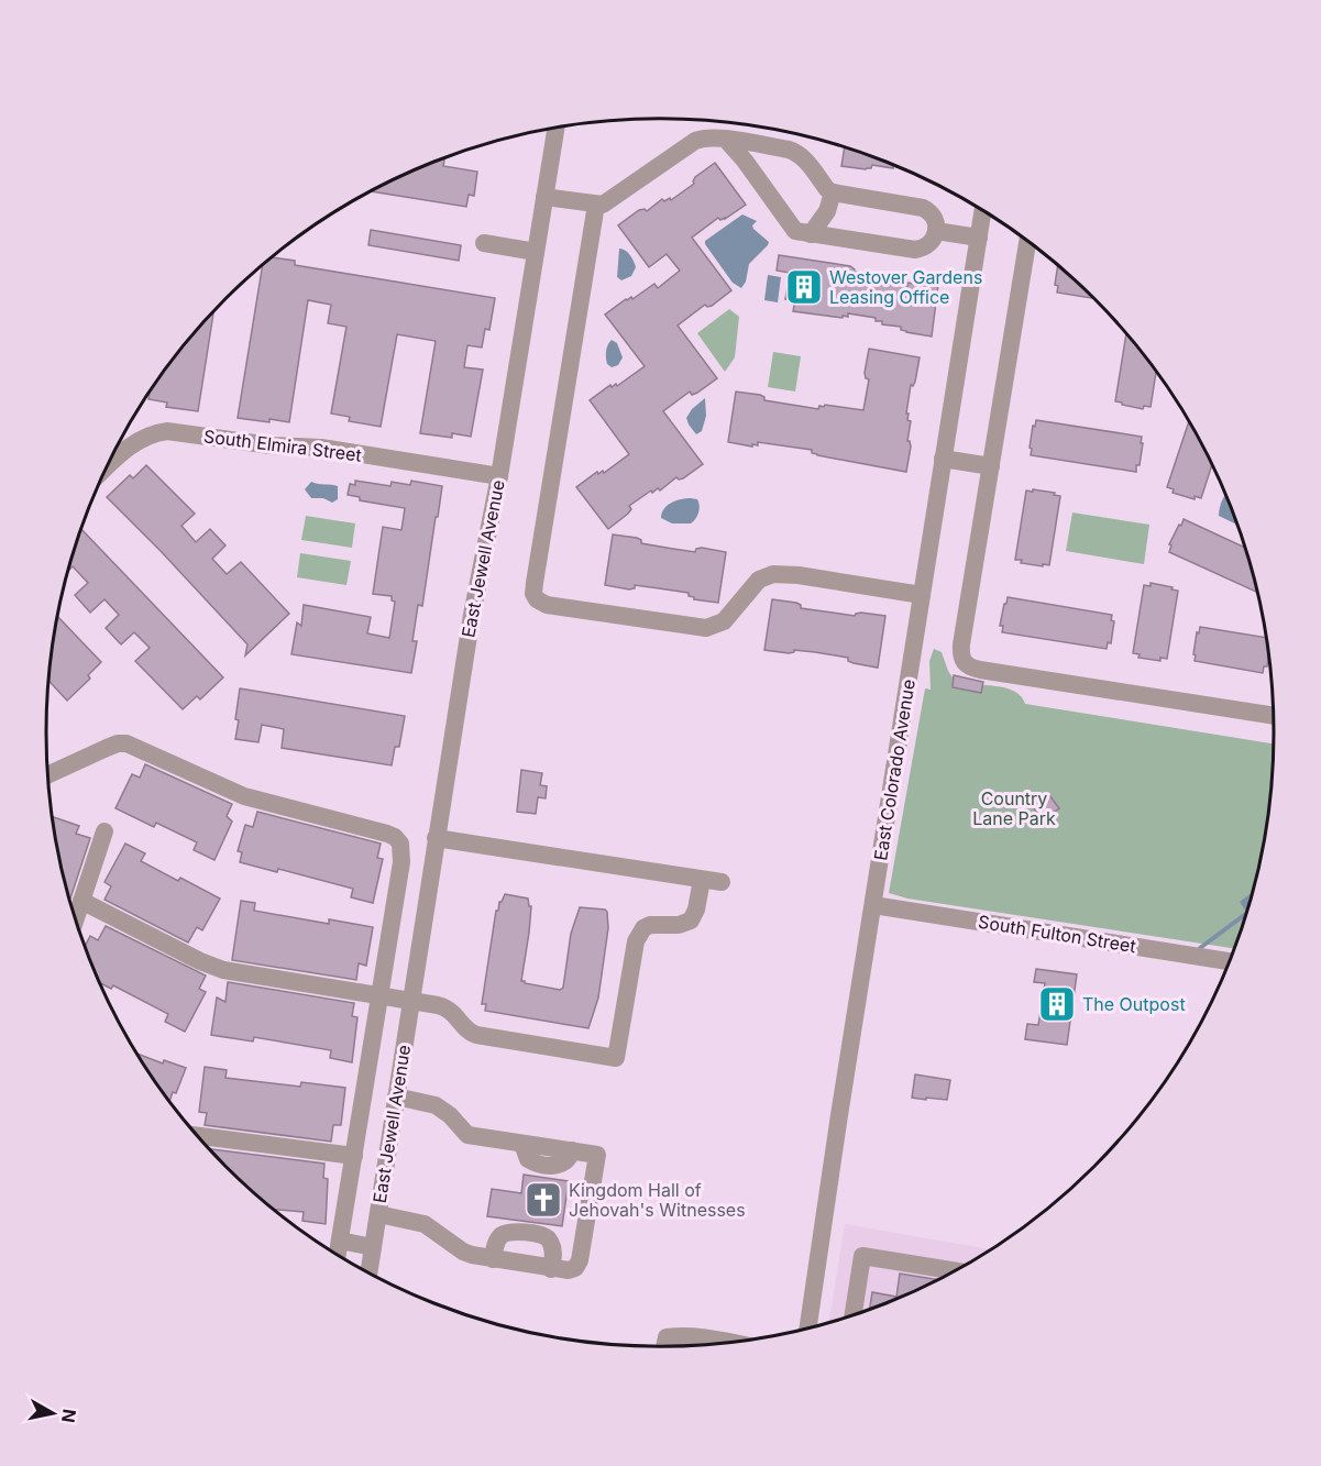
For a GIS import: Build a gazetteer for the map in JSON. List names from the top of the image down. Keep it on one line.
{"streets":{"street":["South Elmira Street","East Jewell Avenue","East Colorado Avenue","South Fulton Street"]},"crossings":[["South Elmira Street","East Jewell Avenue"],["East Colorado Avenue","South Fulton Street"]],"parks":["Country Lane Park"],"places":{"building":["Westover Gardens Leasing Office","The Outpost"],"church":["Kingdom Hall of Jehovah's Witnesses"]},"north":"right"}
